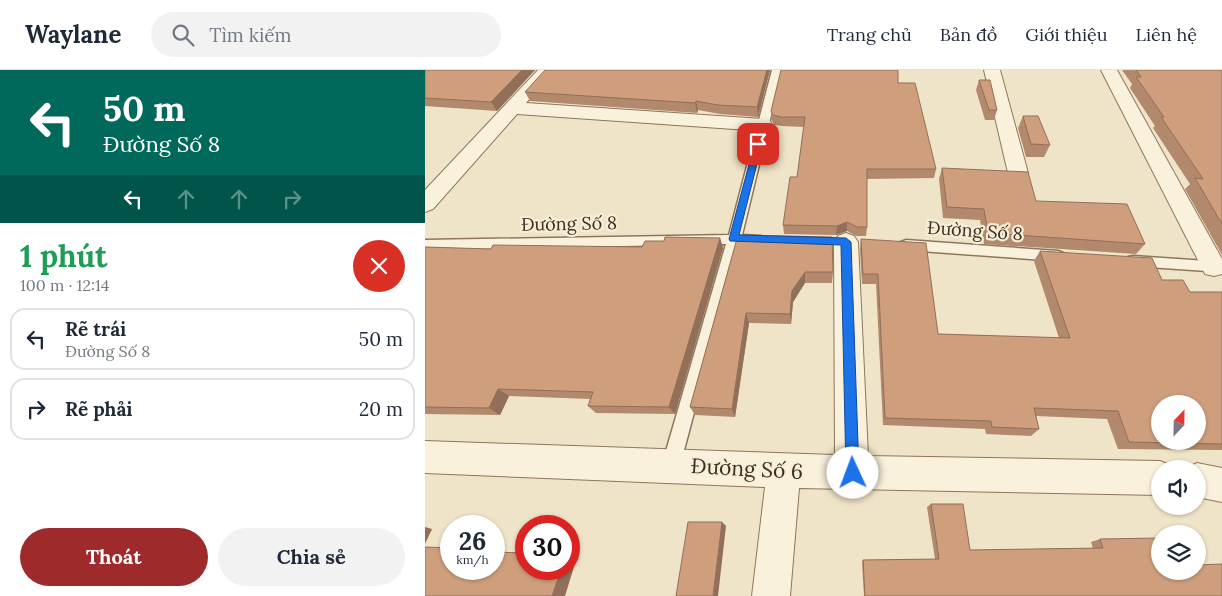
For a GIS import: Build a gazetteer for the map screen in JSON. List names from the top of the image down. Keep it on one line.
{"streets":{"street":["Đường Số 6"],"lane":["Đường Số 8"]},"north":"top","page":{"header":"Waylane","search":"Tìm kiếm","nav":["Trang chủ","Bản đồ","Giới thiệu","Liên hệ"],"turn":["50 m","Đường Số 8"],"heading":["1 phút","100 m · 12:14"],"list":[{"name":"Rẽ trái","note":"Đường Số 8","value":"50 m"},{"name":"Rẽ phải","value":"20 m"}],"speed":"26 km/h","limit":"30","buttons":["Thoát","Chia sẻ"]}}
